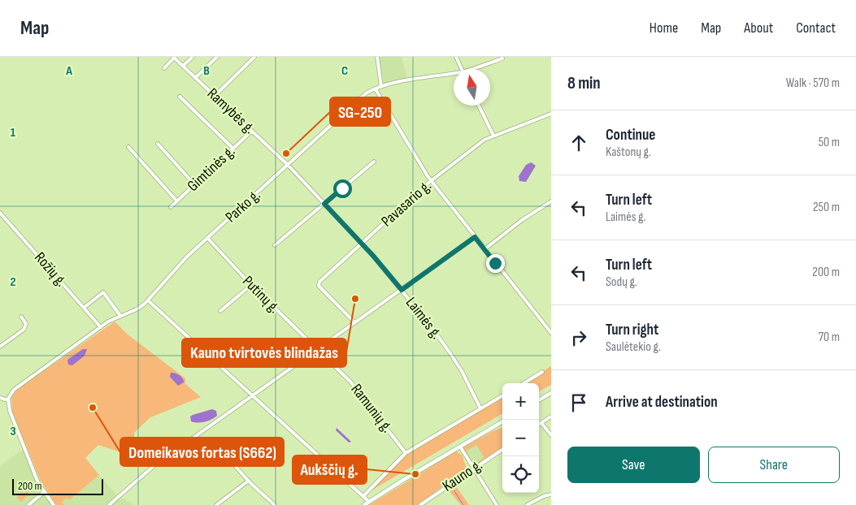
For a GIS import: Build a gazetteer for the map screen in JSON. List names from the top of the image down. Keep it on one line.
{"streets":{"street":["Ramybės g.","Gimtinės g.","Pavasario g.","Parko g.","Rožių g.","Putinų g.","Laimės g.","Ramunių g.","Kauno g."]},"crossings":[["Ramybės g.","Gimtinės g."],["Ramybės g.","Parko g."],["Ramybės g.","Laimės g."],["Pavasario g.","Laimės g."],["Parko g.","Rožių g."],["Parko g.","Putinų g."],["Parko g.","Laimės g."],["Putinų g.","Ramunių g."]],"places":["SG-250","Kauno tvirtovės blindažas","Domeikavos fortas (S662)","Aukščių g."],"scale_bar":"200 m","north":"top","page":{"header":"Map","nav":["Home","Map","About","Contact"],"heading":["8 min","Walk · 570 m"],"list":[["Continue","Kaštonų g.","50 m"],["Turn left","Laimės g.","250 m"],["Turn left","Sodų g.","200 m"],["Turn right","Saulėtekio g.","70 m"],"Arrive at destination"],"map_buttons":["+","−"],"buttons":["Save","Share"],"scale":"200 m"},"grid":{"columns":["A","B","C"],"rows":["1","2","3"]}}
